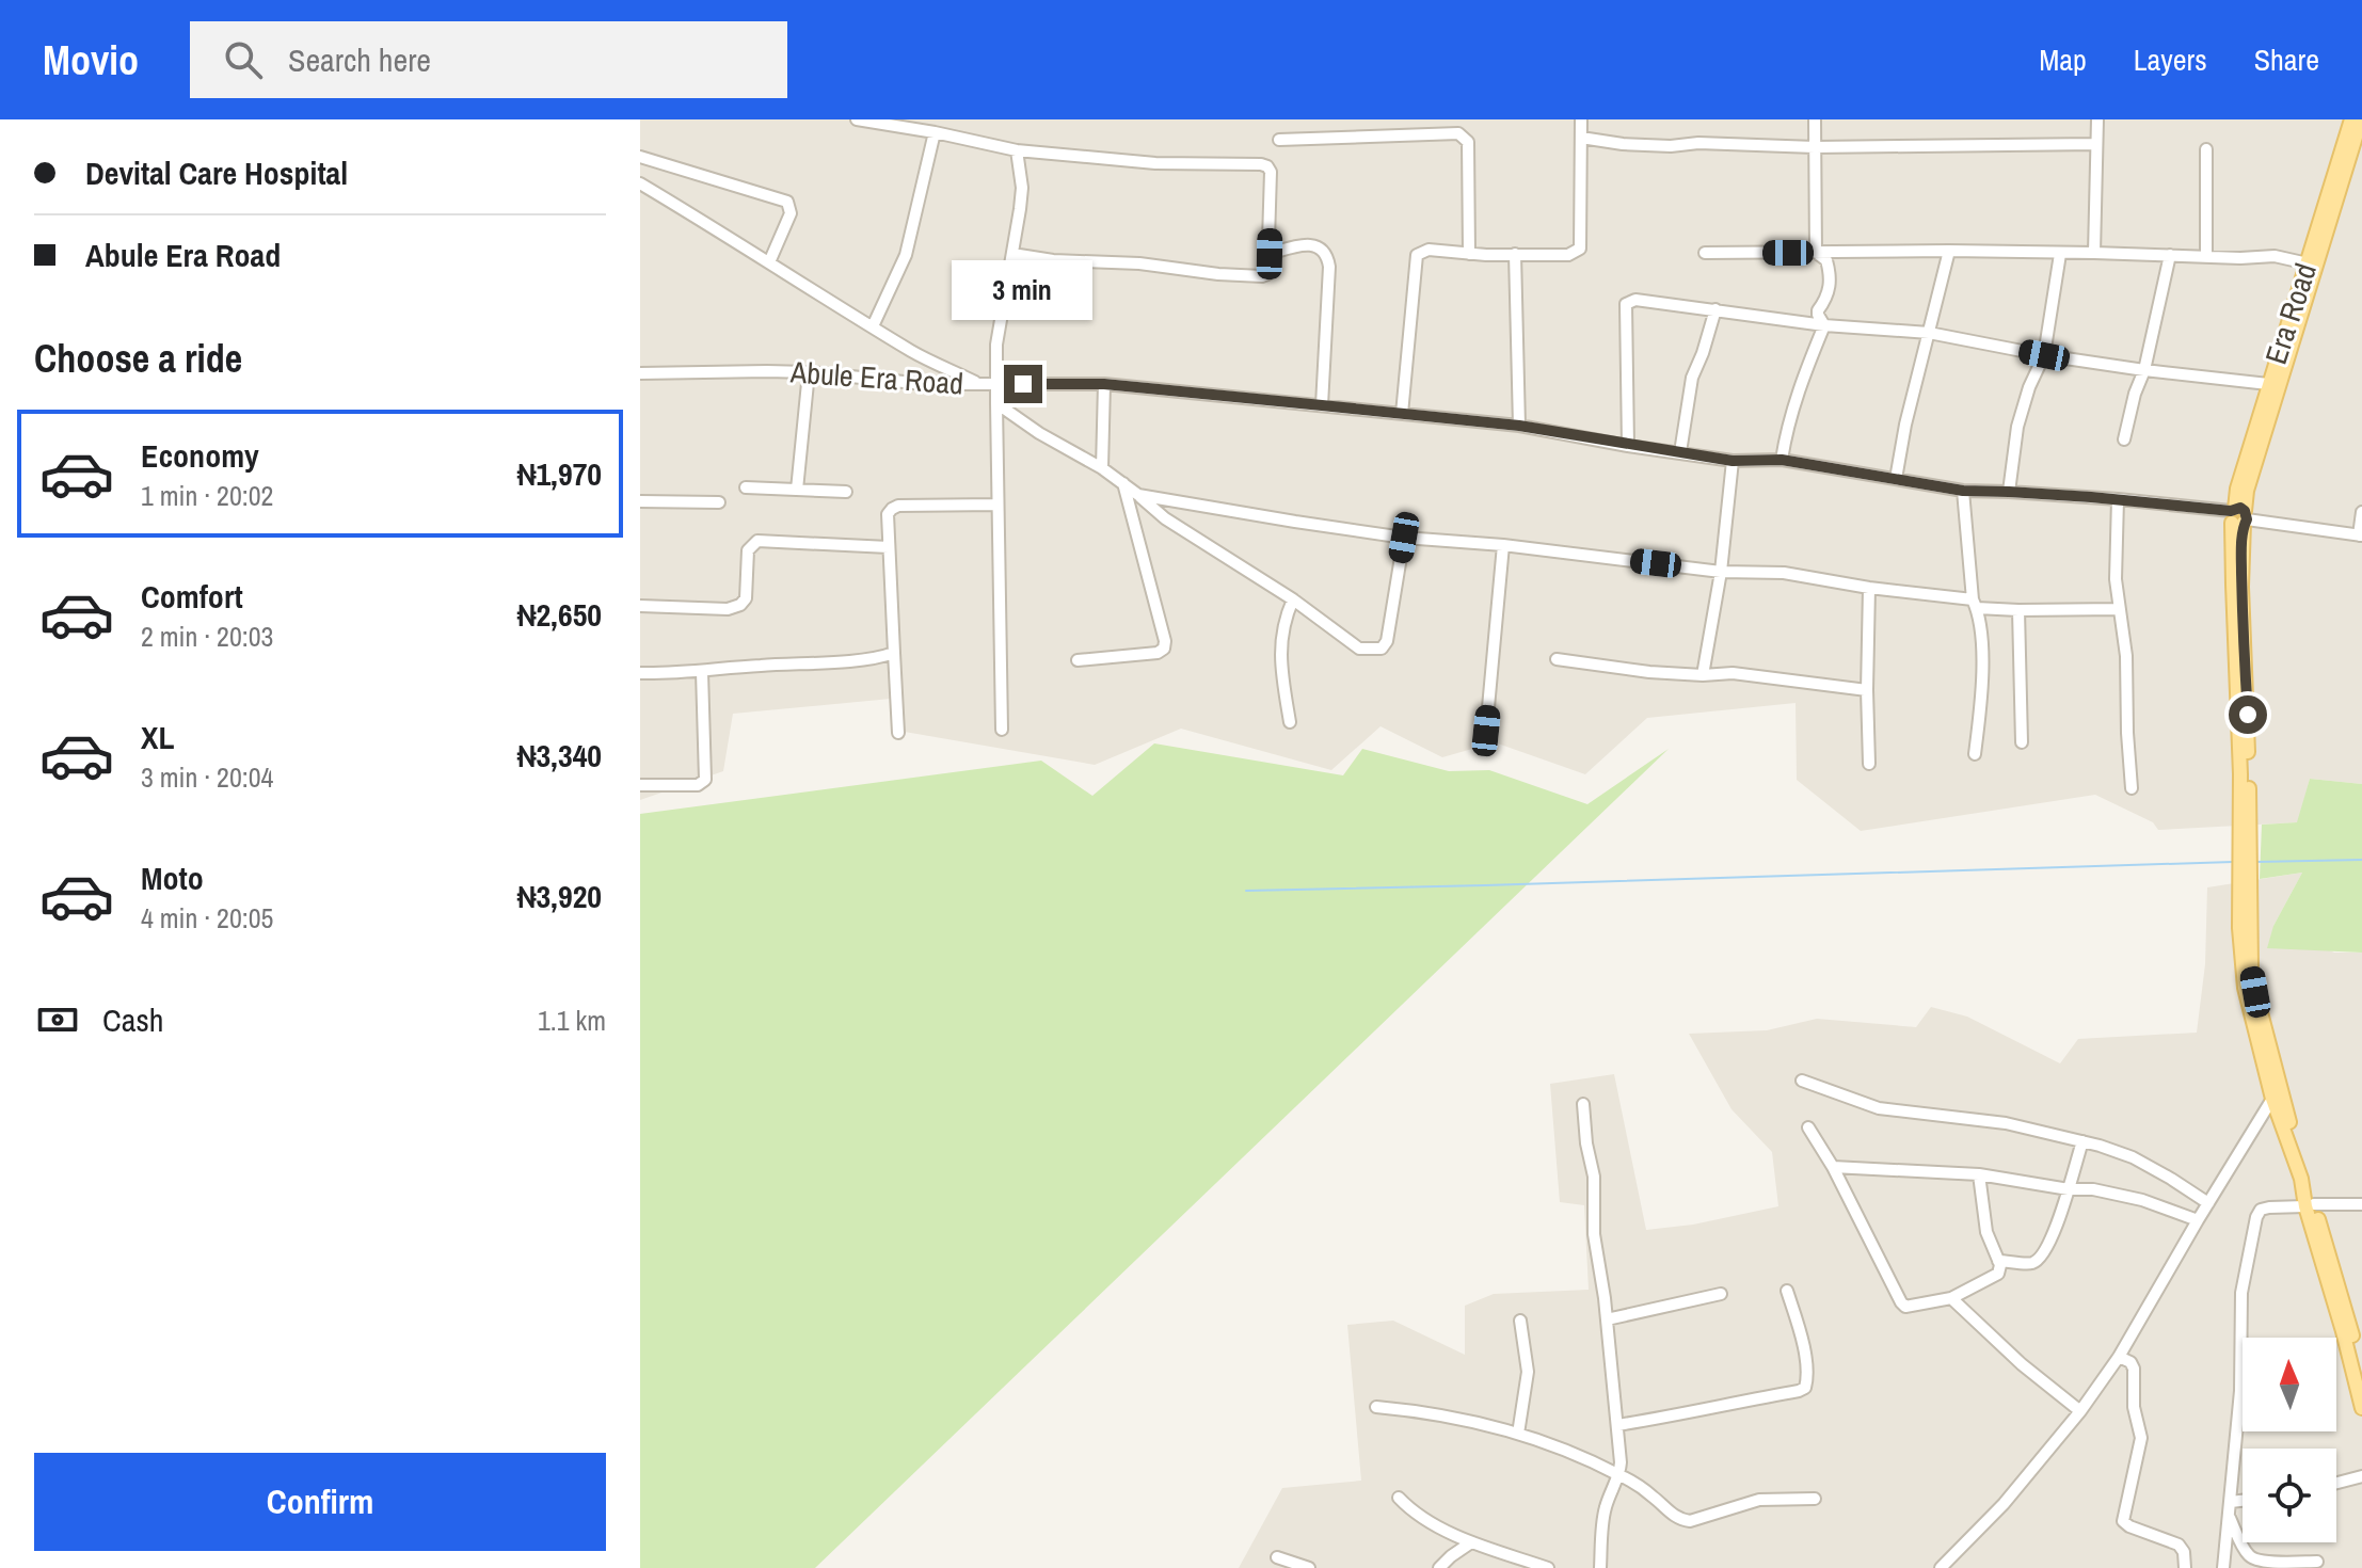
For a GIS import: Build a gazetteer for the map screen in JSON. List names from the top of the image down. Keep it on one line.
{"streets":{"main road":["Era Road"],"street":["Abule Era Road"]},"crossings":[["Era Road","Abule Era Road"]],"north":"top","page":{"header":"Movio","search":"Search here","nav":["Map","Layers","Share"],"banner":["Devital Care Hospital","Abule Era Road"],"bubble":"3 min","heading":"Choose a ride","list":[{"name":"Economy","note":"1 min · 20:02","value":"₦1,970"},{"name":"Comfort","note":"2 min · 20:03","value":"₦2,650"},{"name":"XL","note":"3 min · 20:04","value":"₦3,340"},{"name":"Moto","note":"4 min · 20:05","value":"₦3,920"}],"pay":["Cash","1.1 km"],"buttons":"Confirm"}}
